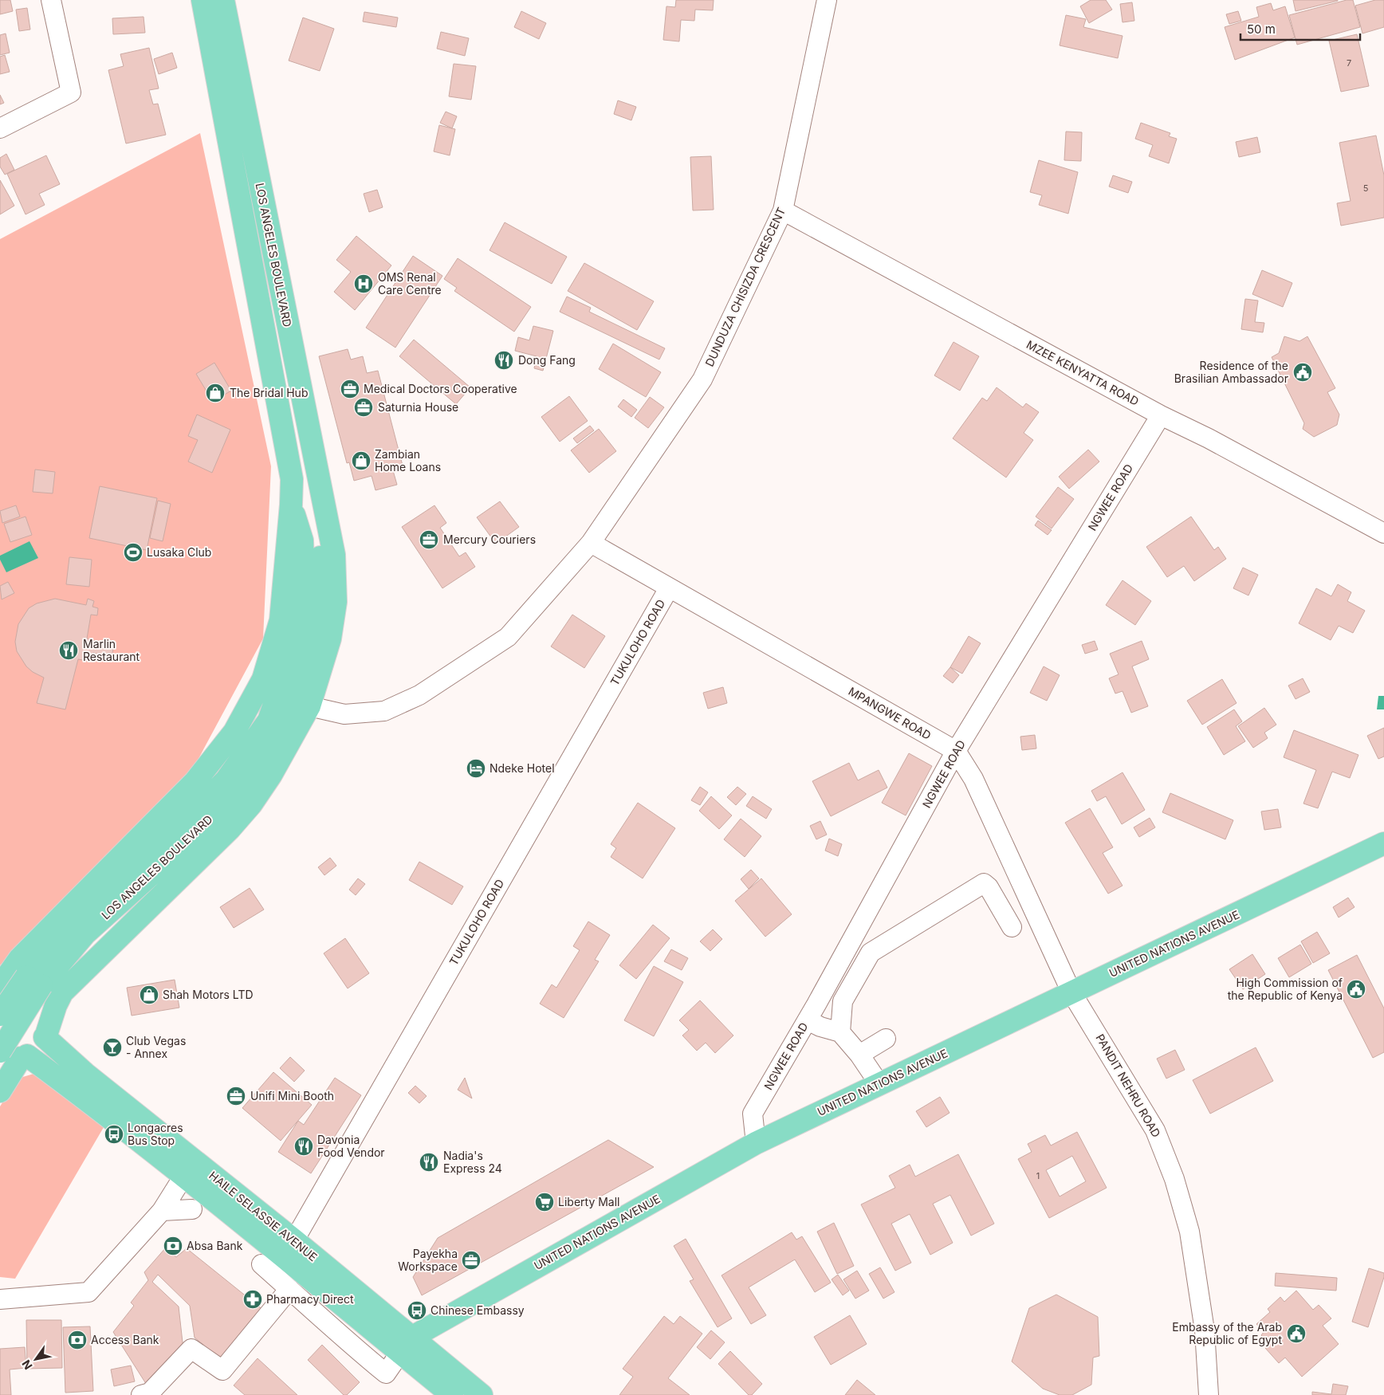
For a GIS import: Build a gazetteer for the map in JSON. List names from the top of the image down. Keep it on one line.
{"streets":{"main road":["LOS ANGELES BOULEVARD","UNITED NATIONS AVENUE","HAILE SELASSIE AVENUE"],"street":["DUNDUZA CHISIZDA CRESCENT","MZEE KENYATTA ROAD","NGWEE ROAD","TUKULOHO ROAD","MPANGWE ROAD","PANDIT NEHRU ROAD"]},"crossings":[["LOS ANGELES BOULEVARD","DUNDUZA CHISIZDA CRESCENT"],["LOS ANGELES BOULEVARD","HAILE SELASSIE AVENUE"],["DUNDUZA CHISIZDA CRESCENT","MZEE KENYATTA ROAD"],["DUNDUZA CHISIZDA CRESCENT","MPANGWE ROAD"],["MZEE KENYATTA ROAD","NGWEE ROAD"],["NGWEE ROAD","MPANGWE ROAD"],["NGWEE ROAD","UNITED NATIONS AVENUE"],["TUKULOHO ROAD","MPANGWE ROAD"],["TUKULOHO ROAD","HAILE SELASSIE AVENUE"],["MPANGWE ROAD","UNITED NATIONS AVENUE"],["MPANGWE ROAD","PANDIT NEHRU ROAD"],["UNITED NATIONS AVENUE","PANDIT NEHRU ROAD"],["UNITED NATIONS AVENUE","HAILE SELASSIE AVENUE"]],"places":{"hospital":["OMS Renal Care Centre"],"restaurant":["Dong Fang","Marlin Restaurant","Davonia Food Vendor","Nadia's Express 24"],"public building":["Residence of the Brasilian Ambassador","High Commission of the Republic of Kenya","Embassy of the Arab Republic of Egypt"],"office":["Medical Doctors Cooperative","Saturnia House","Mercury Couriers","Unifi Mini Booth","Payekha Workspace"],"shop":["The Bridal Hub","Zambian Home Loans","Shah Motors LTD"],"sports":["Lusaka Club"],"hotel":["Ndeke Hotel"],"bar":["Club Vegas - Annex"],"bus stop":["Longacres Bus Stop","Chinese Embassy"],"supermarket":["Liberty Mall"],"bank":["Absa Bank","Access Bank"],"pharmacy":["Pharmacy Direct"]},"house_numbers":["7","5","1"],"scale_bar":"50 m","north":"bottom left"}
